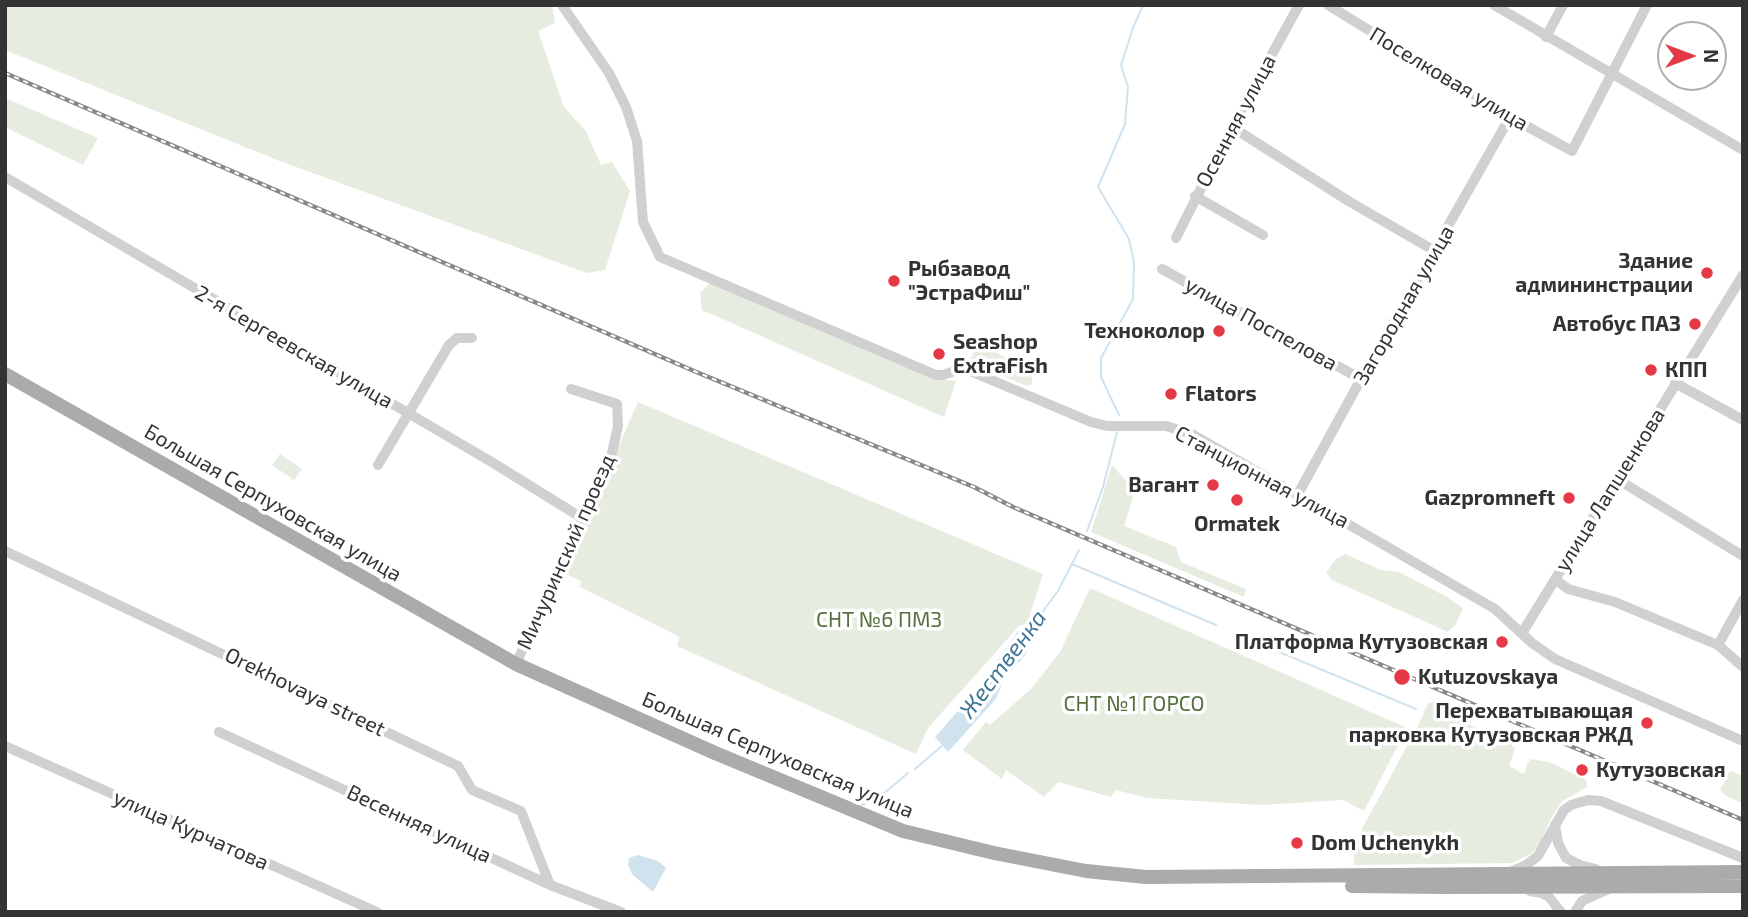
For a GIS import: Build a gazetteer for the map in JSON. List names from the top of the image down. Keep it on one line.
{"streets":{"main road":["Большая Серпуховская улица"],"street":["Поселковая улица","Осенняя улица","Загородная улица","улица Поспелова","2-я Сергеевская улица","Станционная улица","улица Лапшенкова","Мичуринский проезд","Orekhovaya street","Весенняя улица","улица Курчатова"]},"crossings":[["Поселковая улица","Загородная улица"],["Загородная улица","улица Поспелова"],["Загородная улица","Станционная улица"],["2-я Сергеевская улица","Мичуринский проезд"],["Станционная улица","улица Лапшенкова"],["Большая Серпуховская улица","Мичуринский проезд"],["Orekhovaya street","Весенняя улица"]],"water":["Жественка"],"parks":["СНТ №6 ПМЗ","СНТ №1 ГОРСО"],"places":["Здание админинстрации","Рыбзавод \"ЭстраФиш\"","Автобус ПАЗ","Техноколор","Seashop ExtraFish","КПП","Flators","Вагант","Gazpromneft","Ormatek","Платформа Кутузовская","Kutuzovskaya","Перехватывающая парковка Кутузовская РЖД","Кутузовская","Dom Uchenykh"],"north":"right"}
